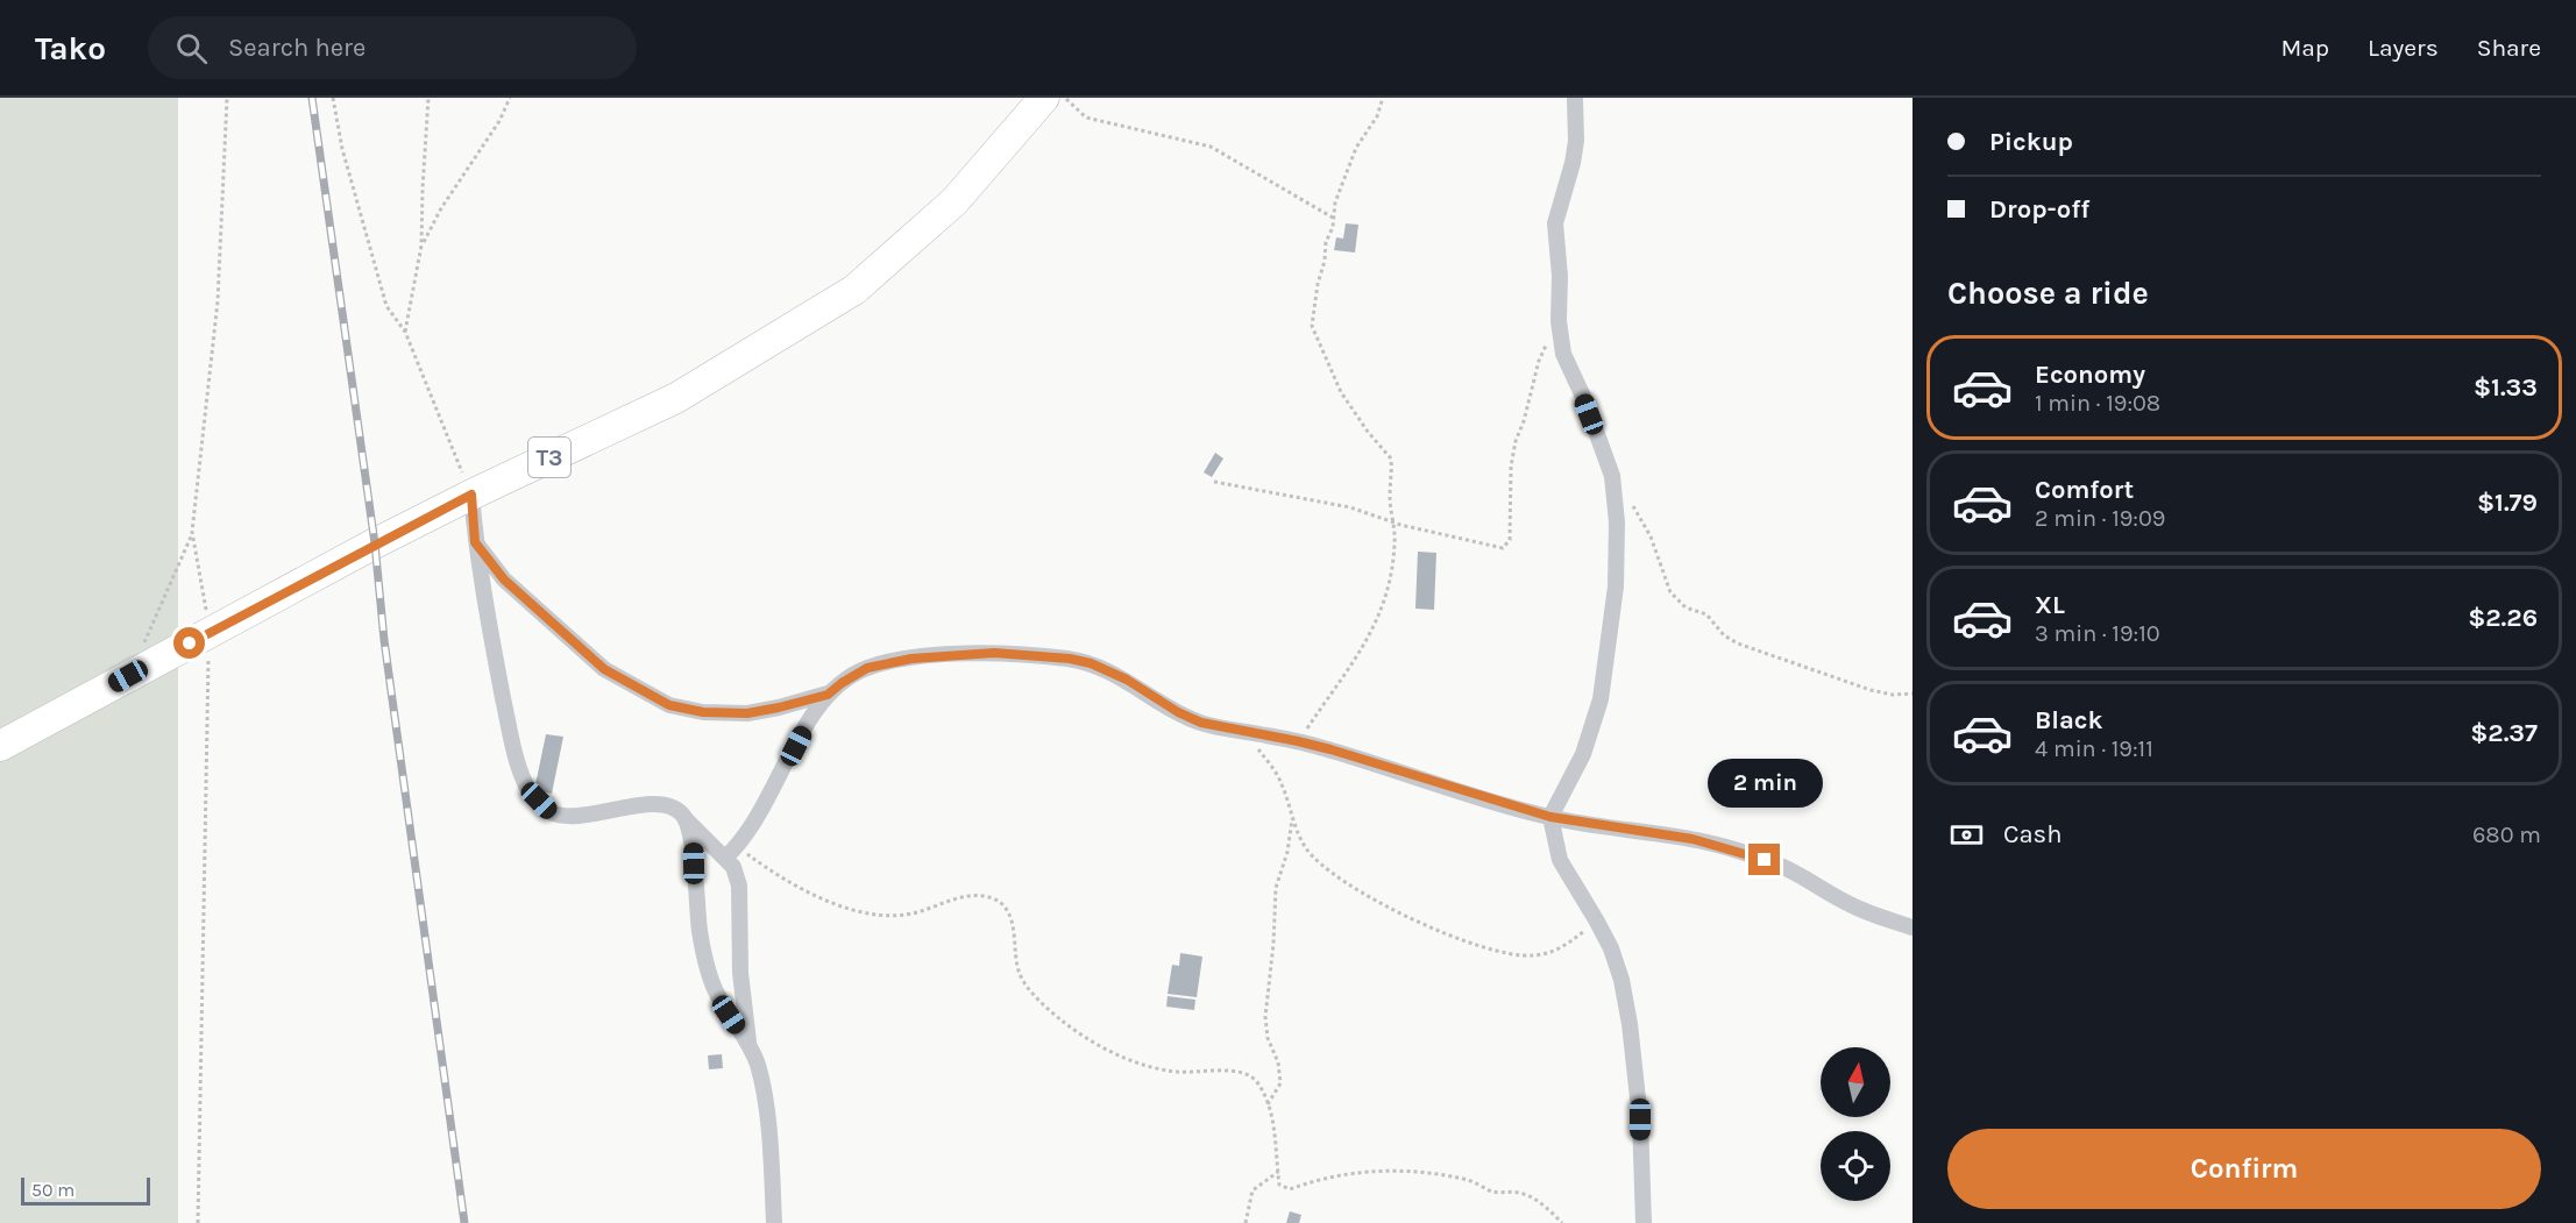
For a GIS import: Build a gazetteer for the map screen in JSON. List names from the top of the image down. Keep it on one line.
{"streets":{"highway":["T3"]},"scale_bar":"50 m","north":"top","page":{"header":"Tako","search":"Search here","nav":["Map","Layers","Share"],"banner":["Pickup","Drop-off"],"heading":"Choose a ride","list":[{"name":"Economy","note":"1 min · 19:08","value":"$1.33"},{"name":"Comfort","note":"2 min · 19:09","value":"$1.79"},{"name":"XL","note":"3 min · 19:10","value":"$2.26"},{"name":"Black","note":"4 min · 19:11","value":"$2.37"}],"bubble":"2 min","pay":["Cash","680 m"],"buttons":"Confirm","scale":"50 m"}}
